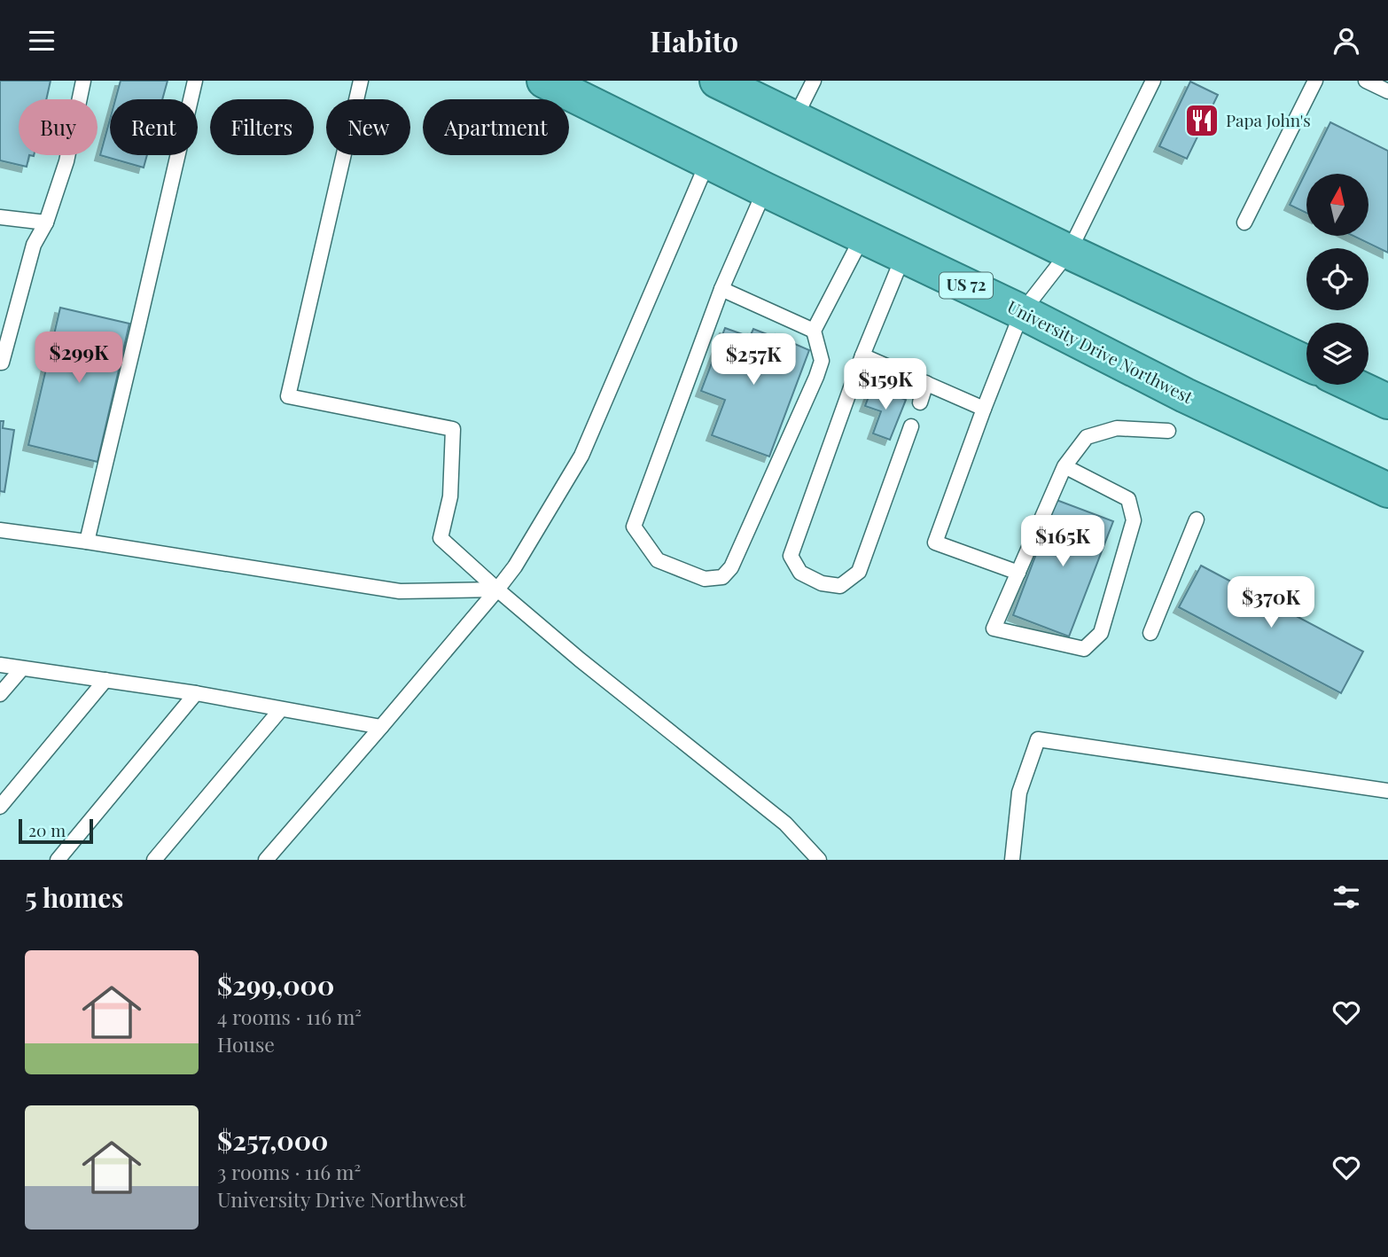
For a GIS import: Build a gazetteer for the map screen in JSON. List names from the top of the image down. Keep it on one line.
{"streets":{"highway":["US 72","University Drive Northwest"]},"places":{"restaurant":["Papa John's"]},"scale_bar":"20 m","north":"top","page":{"header":"Habito","chip":["Buy","Rent","Filters","New","Apartment"],"price":["$299K","$257K","$159K","$165K","$370K"],"scale":"20 m","heading":"5 homes","list":[{"name":"$299,000","note":"4 rooms · 116 m² · House"},{"name":"$257,000","note":"3 rooms · 116 m² · University Drive Northwest"}]}}
